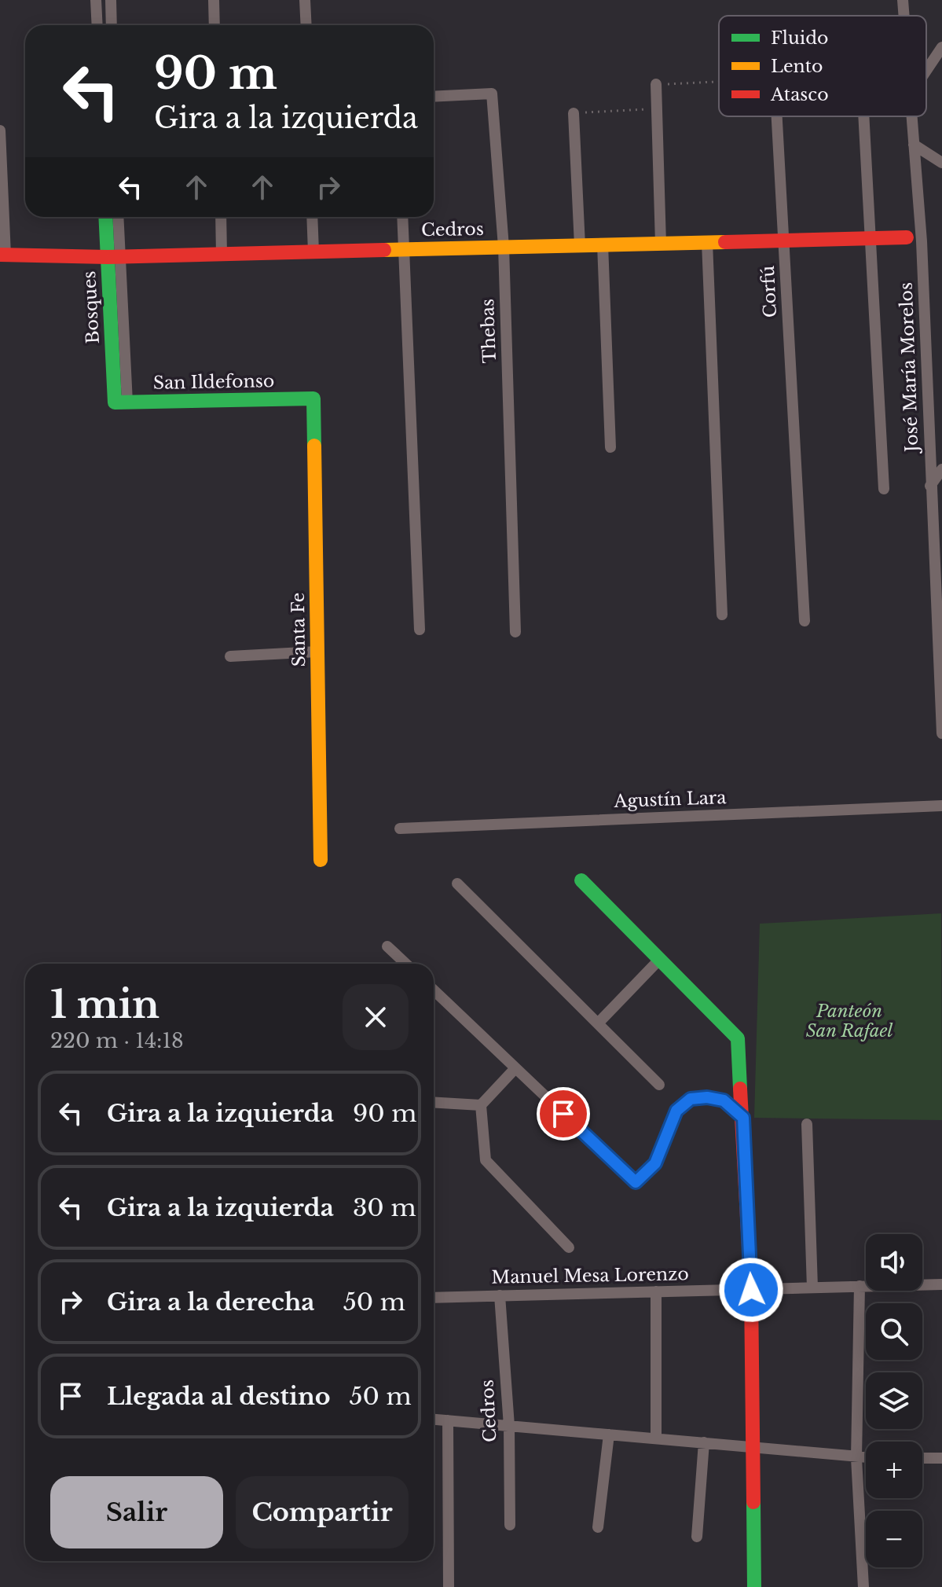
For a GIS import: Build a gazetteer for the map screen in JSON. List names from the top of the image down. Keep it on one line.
{"streets":{"street":["Cedros","Corfú","Bosques","Thebas","José María Morelos","San Ildefonso","Santa Fe","Agustín Lara","Manuel Mesa Lorenzo"]},"crossings":[["Cedros","Corfú"],["Cedros","Bosques"],["Cedros","Thebas"],["Cedros","Manuel Mesa Lorenzo"],["Bosques","San Ildefonso"],["San Ildefonso","Santa Fe"]],"parks":["Panteón San Rafael"],"legend":["Fluido","Lento","Atasco"],"page":{"turn":["90 m","Gira a la izquierda"],"heading":["1 min","220 m · 14:18"],"list":[{"name":"Gira a la izquierda","value":"90 m"},{"name":"Gira a la izquierda","value":"30 m"},{"name":"Gira a la derecha","value":"50 m"},{"name":"Llegada al destino","value":"50 m"}],"map_buttons":["+","−"],"buttons":["Salir","Compartir"]}}
